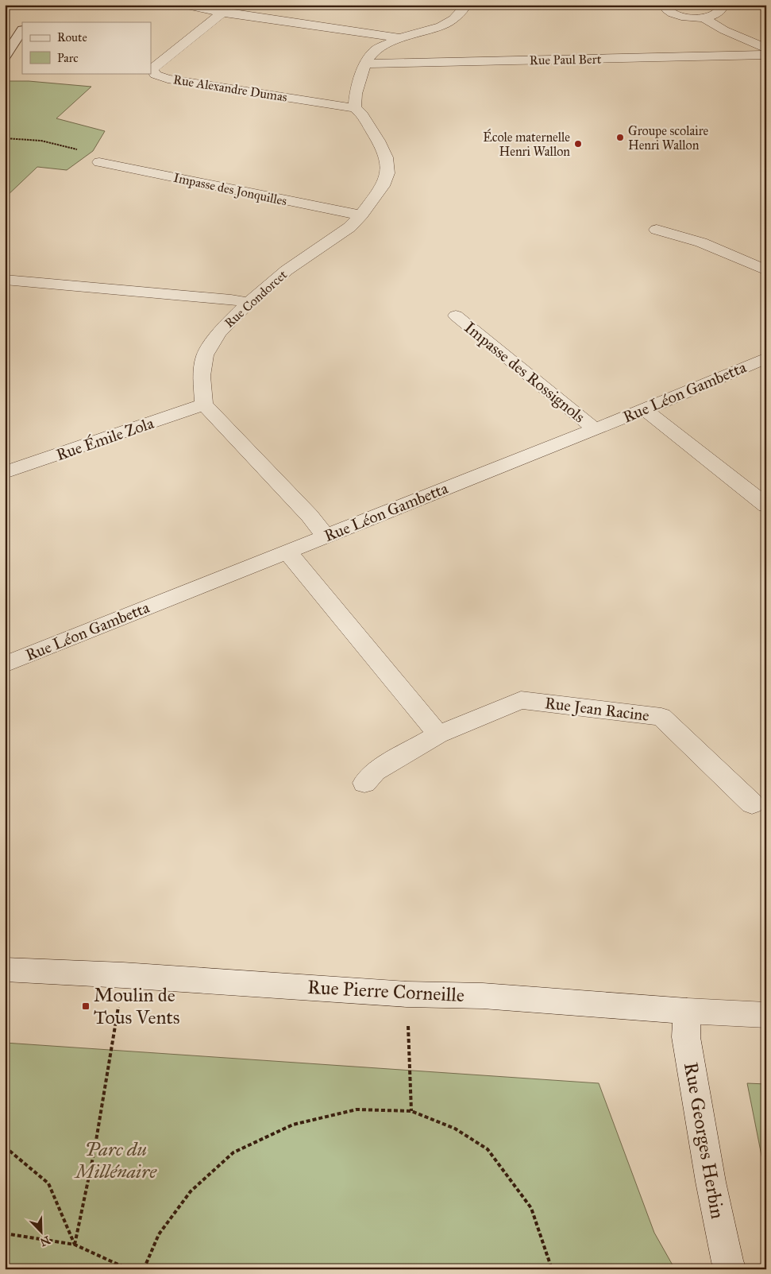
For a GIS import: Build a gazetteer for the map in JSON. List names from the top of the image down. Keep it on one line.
{"streets":{"street":["Rue Paul Bert","Rue Alexandre Dumas","Impasse des Jonquilles","Rue Condorcet","Impasse des Rossignols","Rue Léon Gambetta","Rue Émile Zola","Rue Jean Racine","Rue Pierre Corneille","Rue Georges Herbin"]},"crossings":[["Rue Alexandre Dumas","Rue Condorcet"],["Impasse des Jonquilles","Rue Condorcet"],["Rue Condorcet","Rue Émile Zola"],["Impasse des Rossignols","Rue Léon Gambetta"],["Rue Pierre Corneille","Rue Georges Herbin"]],"parks":["Parc du Millénaire"],"places":{"other":["Groupe scolaire Henri Wallon","École maternelle Henri Wallon"],"transit":["Moulin de Tous Vents"]},"legend":["Route","Parc"],"north":"bottom right"}
